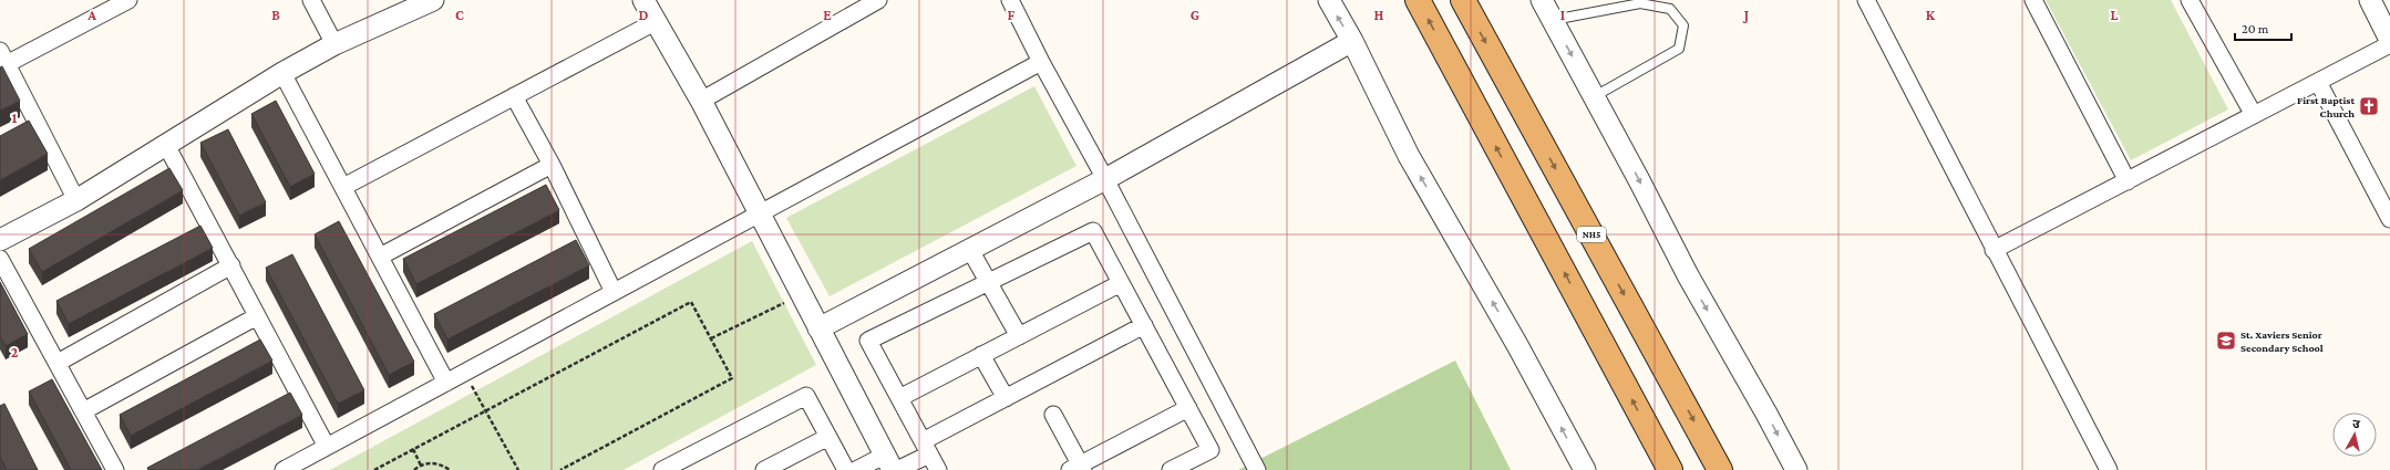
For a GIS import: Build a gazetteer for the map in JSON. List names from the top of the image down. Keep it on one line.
{"streets":{"highway":["NH5"]},"places":{"church":["First Baptist Church"],"school or university":["St. Xaviers Senior Secondary School"]},"scale_bar":"20 m","north":"top","grid":{"columns":["A","B","C","D","E","F","G","H","I","J","K","L"],"rows":["1","2"]}}
